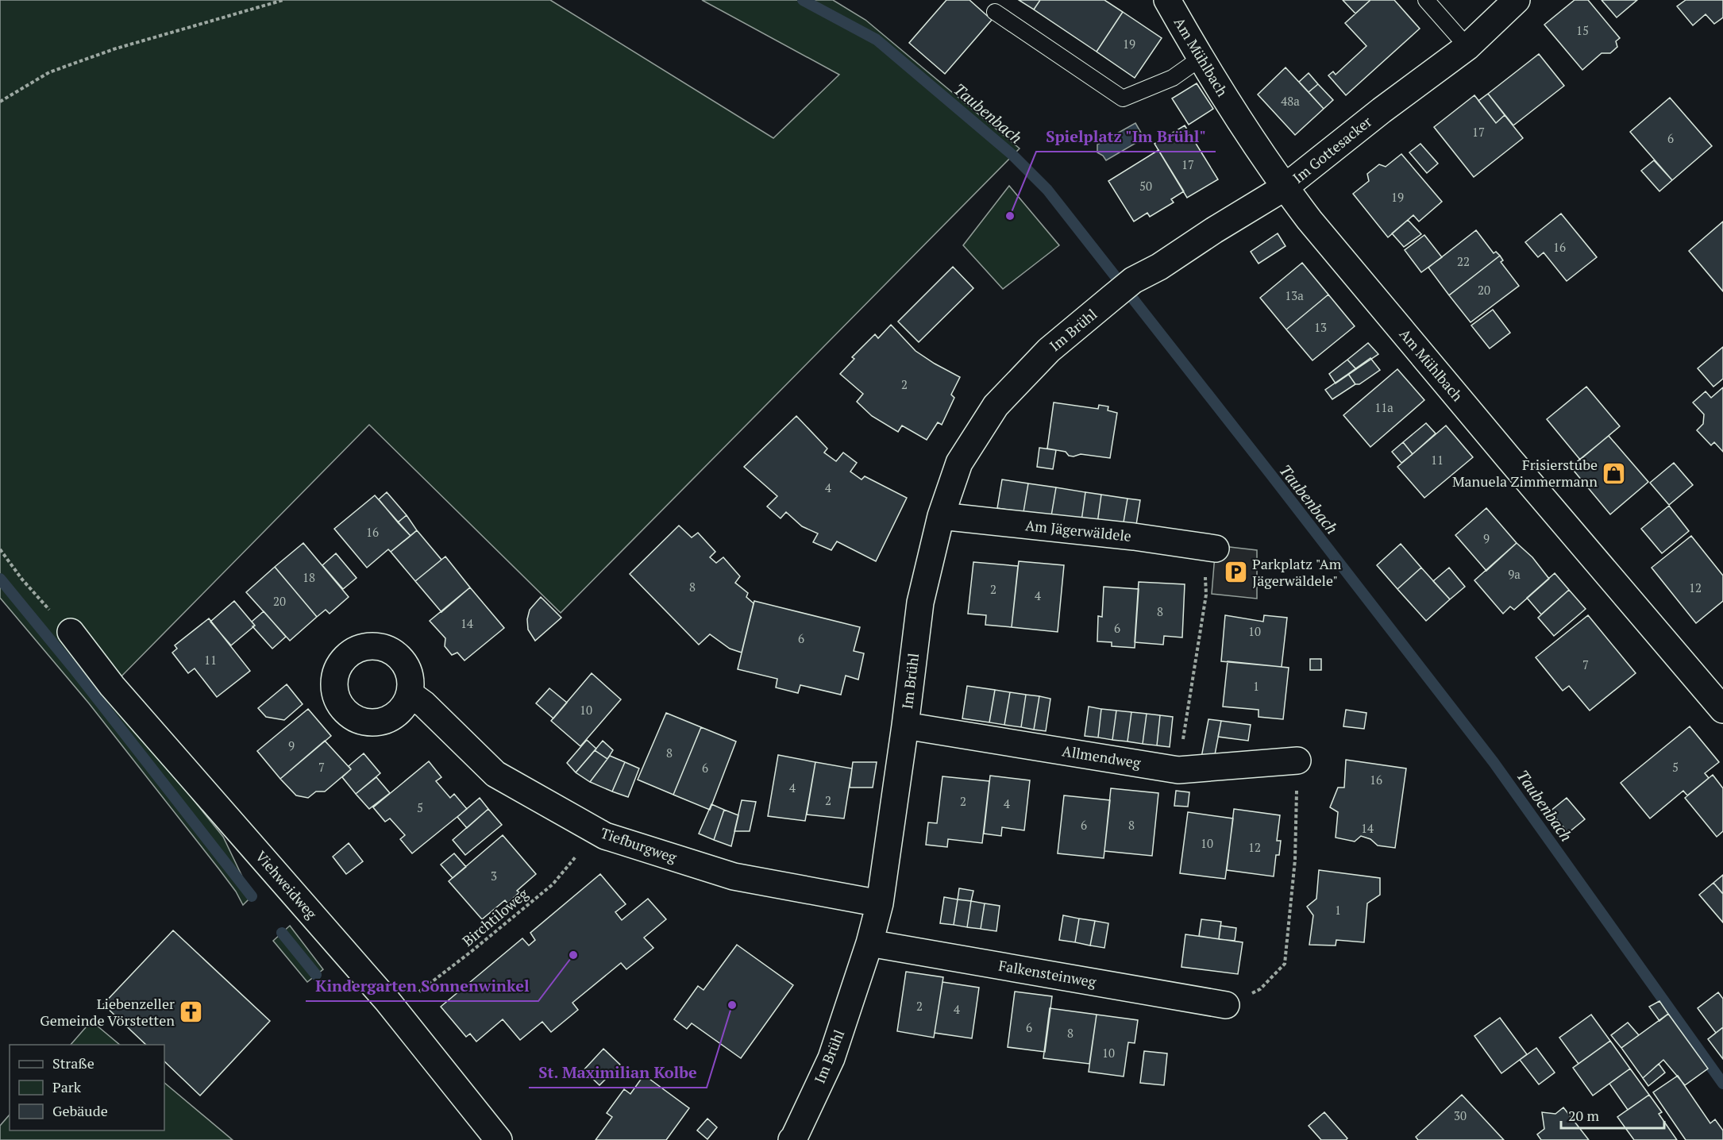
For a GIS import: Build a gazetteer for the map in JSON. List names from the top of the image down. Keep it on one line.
{"streets":{"street":["Am Mühlbach","Im Gottesacker","Im Brühl","Am Jägerwäldele","Allmendweg","Tiefburgweg","Viehweidweg","Falkensteinweg"],"path":["Birchtiloweg"]},"crossings":[["Am Mühlbach","Im Gottesacker"],["Im Gottesacker","Im Brühl"],["Im Brühl","Am Jägerwäldele"],["Im Brühl","Allmendweg"],["Im Brühl","Tiefburgweg"],["Im Brühl","Falkensteinweg"],["Tiefburgweg","Birchtiloweg"],["Viehweidweg","Birchtiloweg"]],"water":["Taubenbach"],"places":{"other":["Spielplatz \"Im Brühl\"","Kindergarten Sonnenwinkel","St. Maximilian Kolbe"],"shop":["Frisierstube Manuela Zimmermann"],"parking":["Parkplatz \"Am Jägerwäldele\""],"church":["Liebenzeller Gemeinde Vörstetten"]},"house_numbers":["15","19","48a","17","6","17","50","19","16","22","20","13a","13","2","11a","11","4","16","9","9a","18","8","12","2","4","20","8","14","6","10","6","11","7","1","10","9","8","7","5","6","16","4","2","2","4","5","6","8","14","10","12","3","1","2","4","6","8","10","30"],"legend":["Straße","Park","Gebäude"],"scale_bar":"20 m"}
